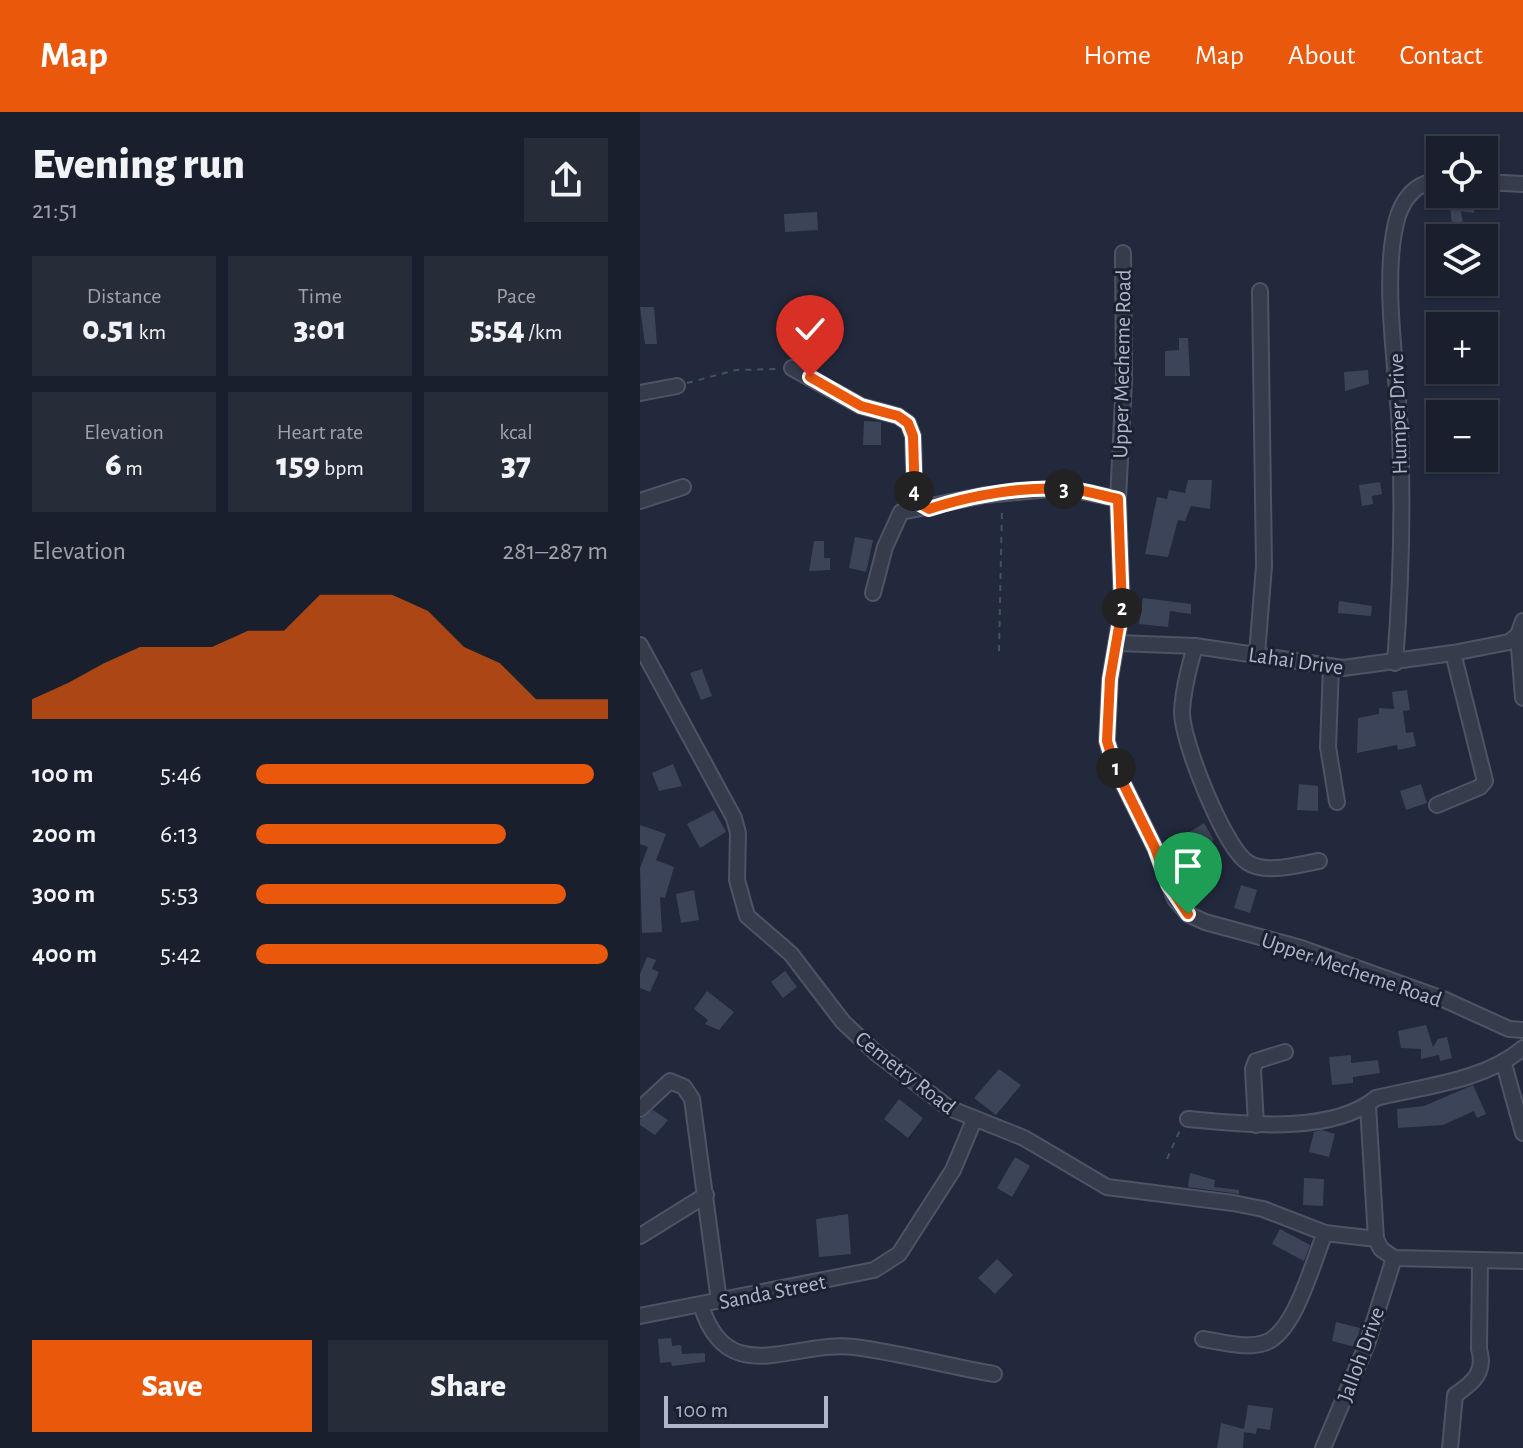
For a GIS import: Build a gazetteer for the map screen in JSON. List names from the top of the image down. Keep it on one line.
{"streets":{"street":["Upper Mecheme Road","Humper Drive","Lahai Drive","Cemetry Road","Sanda Street","Jalloh Drive"]},"crossings":[["Upper Mecheme Road","Lahai Drive"],["Humper Drive","Lahai Drive"],["Cemetry Road","Sanda Street"]],"scale_bar":"100 m","page":{"header":"Map","nav":["Home","Map","About","Contact"],"heading":["Evening run","21:51"],"map_buttons":["+","−"],"stats":[["Distance","0.51 km"],["Time","3:01"],["Pace","5:54 /km"],["Elevation","6 m"],["Heart rate","159 bpm"],["kcal","37"]],"pins":["3","4","2","1"],"chart":["Elevation","281–287 m"],"list":[{"name":"100 m","note":"5:46"},{"name":"200 m","note":"6:13"},{"name":"300 m","note":"5:53"},{"name":"400 m","note":"5:42"}],"buttons":["Save","Share"],"scale":"100 m"}}
